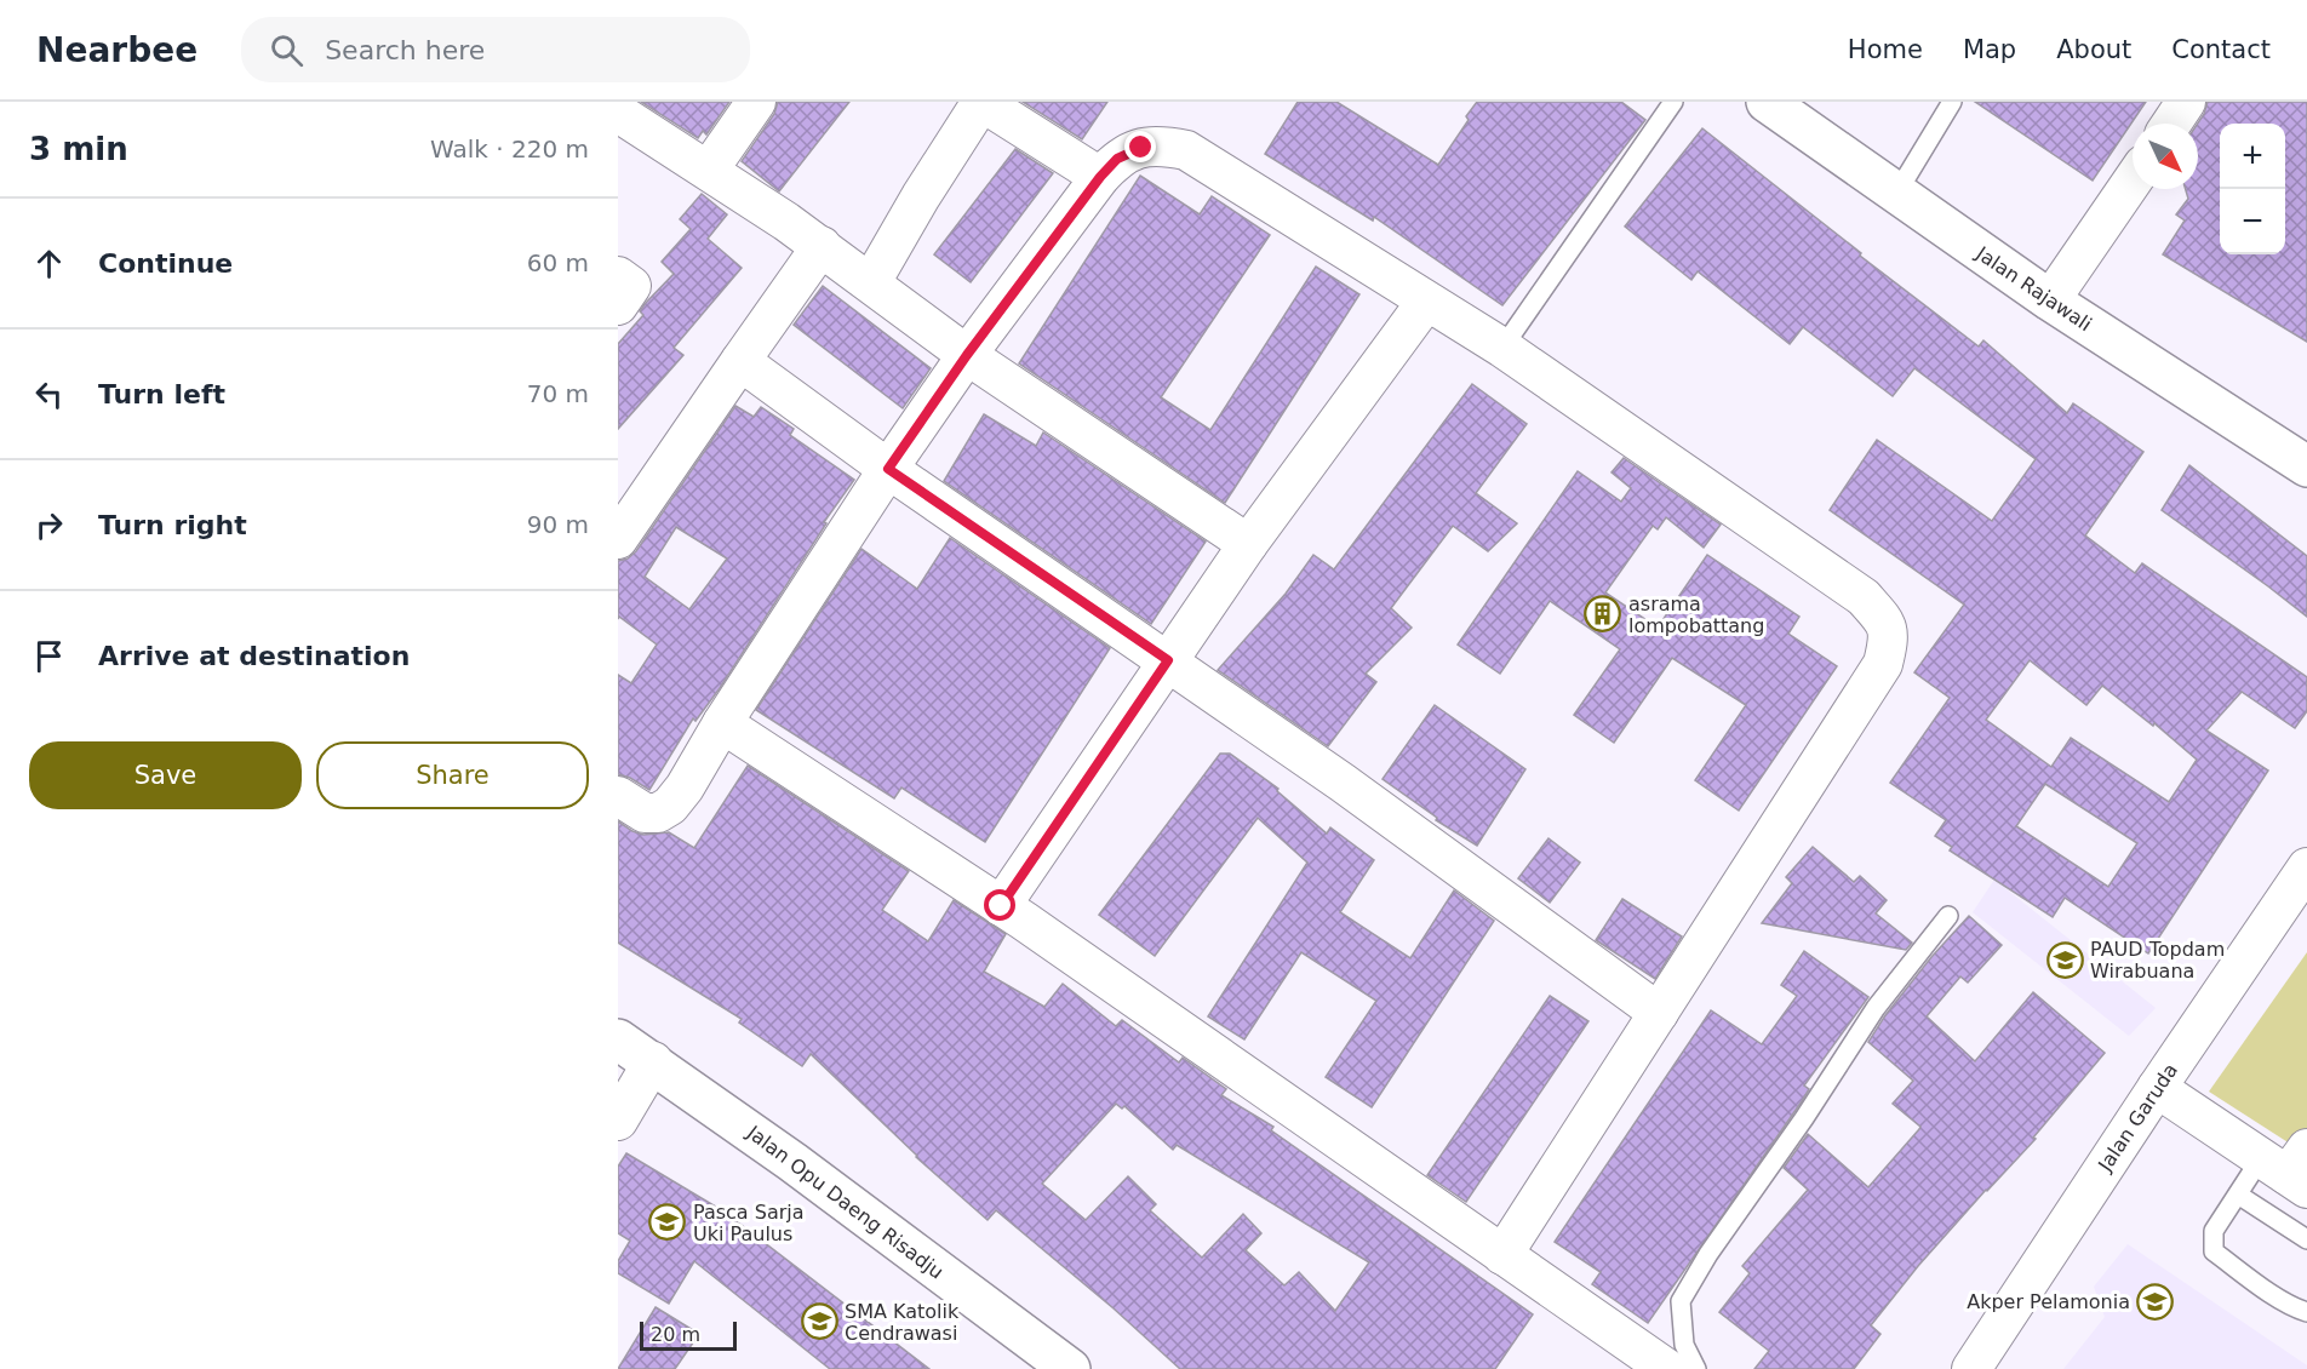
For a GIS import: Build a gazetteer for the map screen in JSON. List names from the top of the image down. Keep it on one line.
{"streets":{"main road":["Jalan Rajawali","Jalan Opu Daeng Risadju"],"street":["Jalan Garuda"]},"places":{"building":["asrama lompobattang"],"school or university":["PAUD Topdam Wirabuana","Pasca Sarja Uki Paulus","Akper Pelamonia","SMA Katolik Cendrawasi"]},"scale_bar":"20 m","north":"bottom right","page":{"header":"Nearbee","search":"Search here","nav":["Home","Map","About","Contact"],"heading":["3 min","Walk · 220 m"],"map_buttons":["+","−"],"list":[["Continue","60 m"],["Turn left","70 m"],["Turn right","90 m"],"Arrive at destination"],"buttons":["Save","Share"],"scale":"20 m"}}
